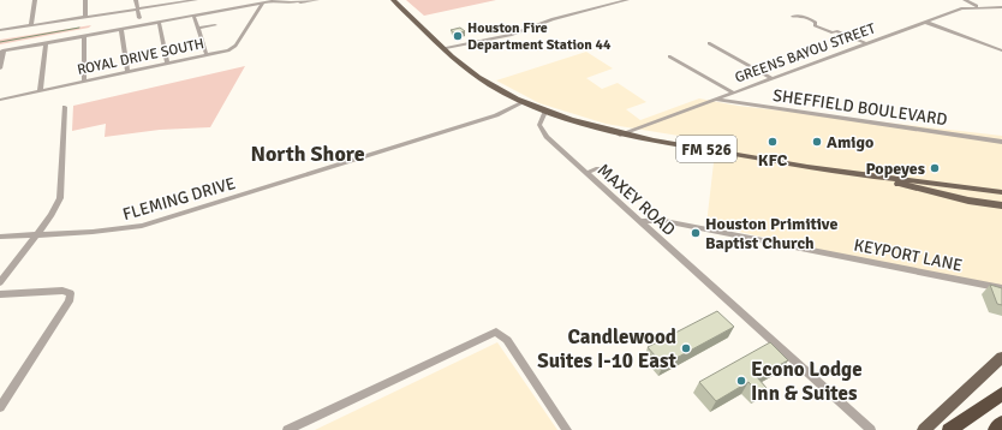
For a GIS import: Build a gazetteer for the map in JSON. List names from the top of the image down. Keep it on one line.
{"streets":{"main road":["FM 526"],"street":["GREENS BAYOU STREET","ROYAL DRIVE SOUTH","SHEFFIELD BOULEVARD","FLEMING DRIVE","MAXEY ROAD","KEYPORT LANE"]},"crossings":[["GREENS BAYOU STREET","SHEFFIELD BOULEVARD"],["GREENS BAYOU STREET","FM 526"],["FM 526","FLEMING DRIVE"],["FM 526","MAXEY ROAD"],["MAXEY ROAD","KEYPORT LANE"]],"districts":["North Shore"],"places":["Houston Fire Department Station 44","KFC","Amigo","Popeyes","Houston Primitive Baptist Church","Candlewood Suites I-10 East","Econo Lodge Inn & Suites"]}
